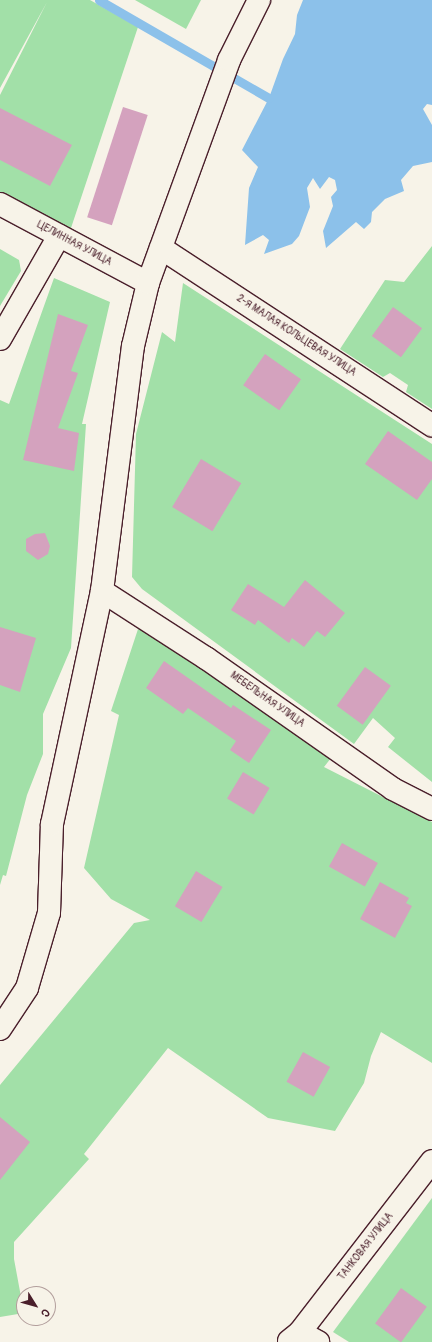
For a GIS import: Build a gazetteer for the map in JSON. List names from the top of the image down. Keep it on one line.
{"streets":{"street":["ЦЕЛИННАЯ УЛИЦА","2-Я МАЛАЯ КОЛЬЦЕВАЯ УЛИЦА","МЕБЕЛЬНАЯ УЛИЦА","ТАНКОВАЯ УЛИЦА"]},"north":"bottom right"}
